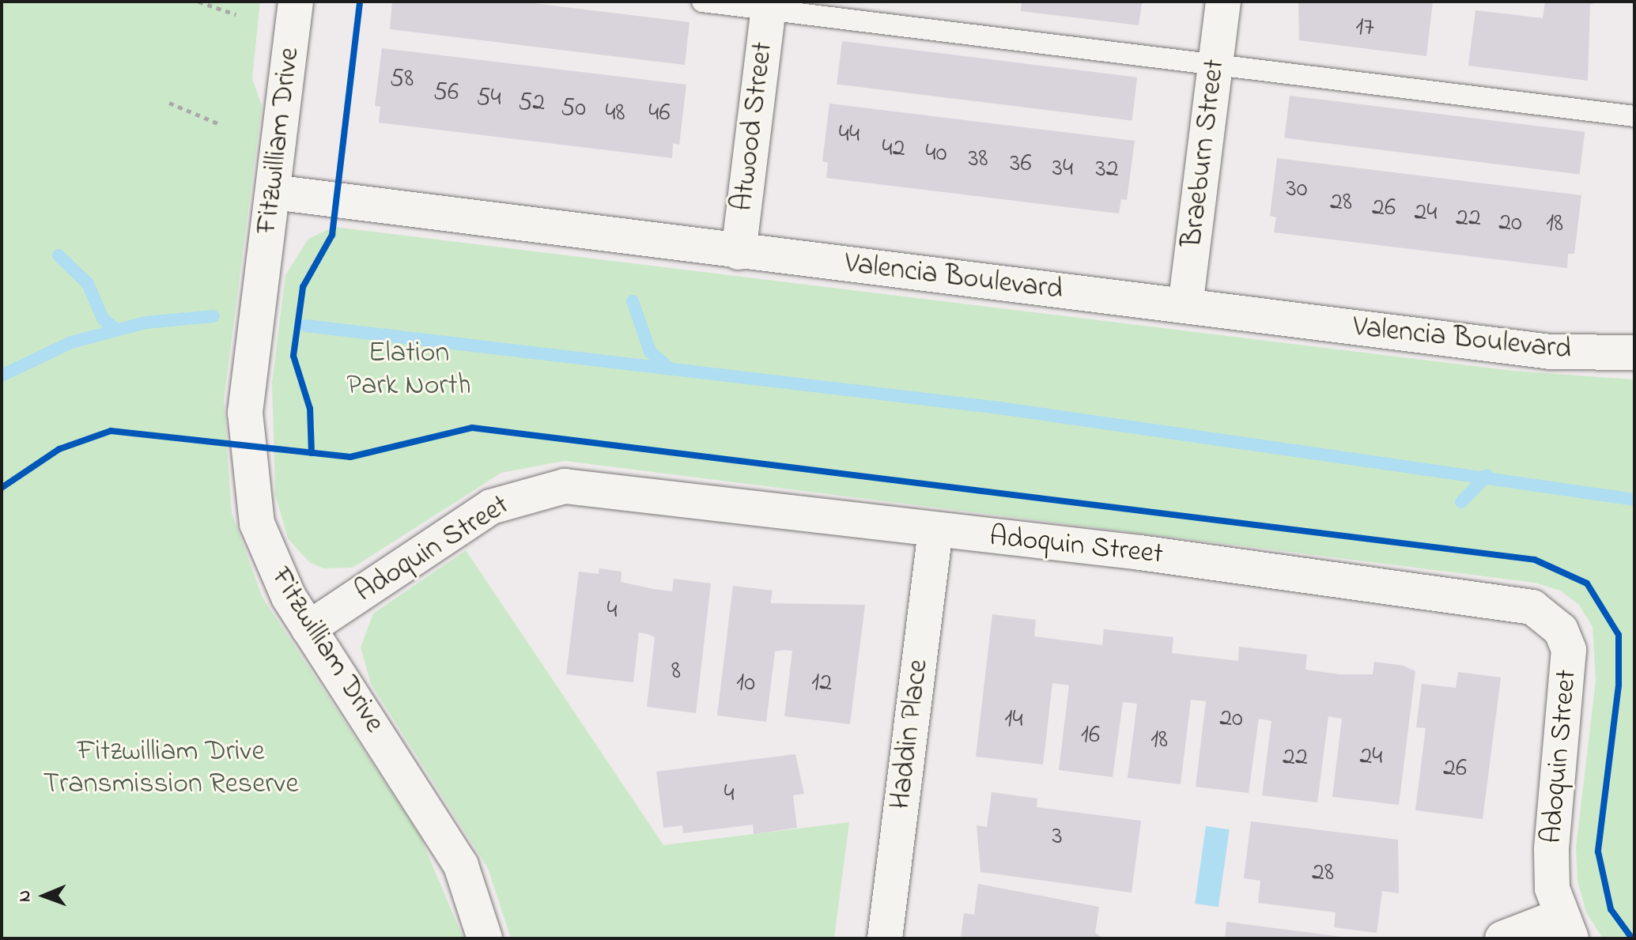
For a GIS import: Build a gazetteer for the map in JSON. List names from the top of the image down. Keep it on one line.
{"streets":{"street":["Atwood Street","Fitzwilliam Drive","Braeburn Street","Valencia Boulevard","Adoquin Street","Haddin Place"]},"crossings":[["Atwood Street","Valencia Boulevard"],["Fitzwilliam Drive","Valencia Boulevard"],["Fitzwilliam Drive","Adoquin Street"],["Braeburn Street","Valencia Boulevard"],["Adoquin Street","Haddin Place"]],"parks":["Elation Park North","Fitzwilliam Drive Transmission Reserve"],"house_numbers":["17","58","56","54","52","50","48","46","44","42","40","38","36","34","32","30","28","26","24","22","20","18","4","8","10","12","20","14","16","18","24","22","26","4","3","28"],"north":"left"}
